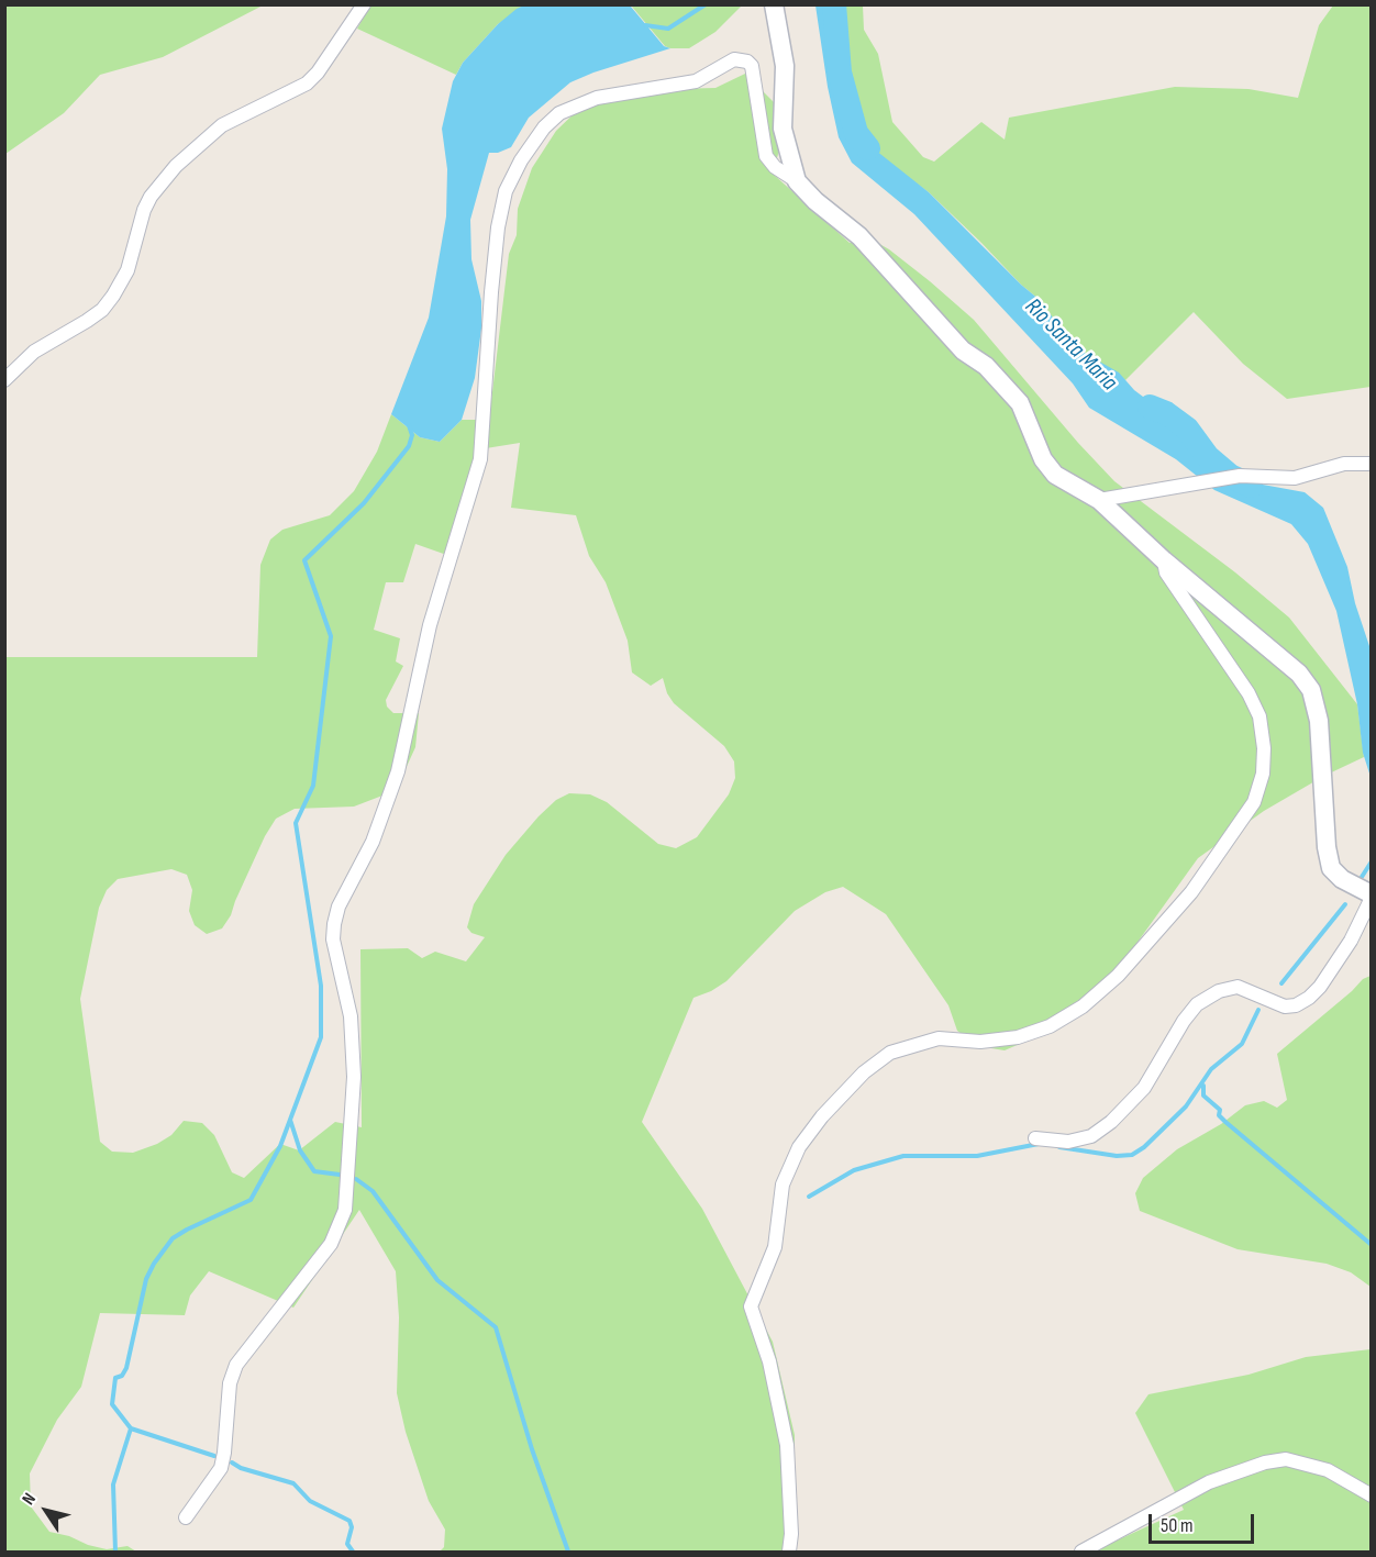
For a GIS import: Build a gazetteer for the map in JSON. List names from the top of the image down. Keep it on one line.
{"water":["Rio Santa Maria"],"scale_bar":"50 m","north":"top left"}
